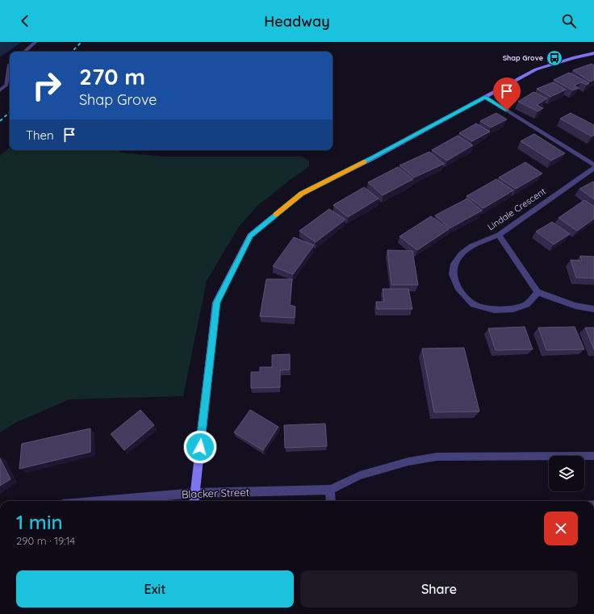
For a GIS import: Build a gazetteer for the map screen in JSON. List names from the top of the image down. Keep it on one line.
{"streets":{"street":["Lindale Crescent","Blacker Street"]},"places":{"bus stop":["Shap Grove"]},"page":{"header":"Headway","turn":["270 m","Shap Grove"],"then":"Then","heading":["1 min","290 m · 19:14"],"buttons":["Exit","Share"]}}
